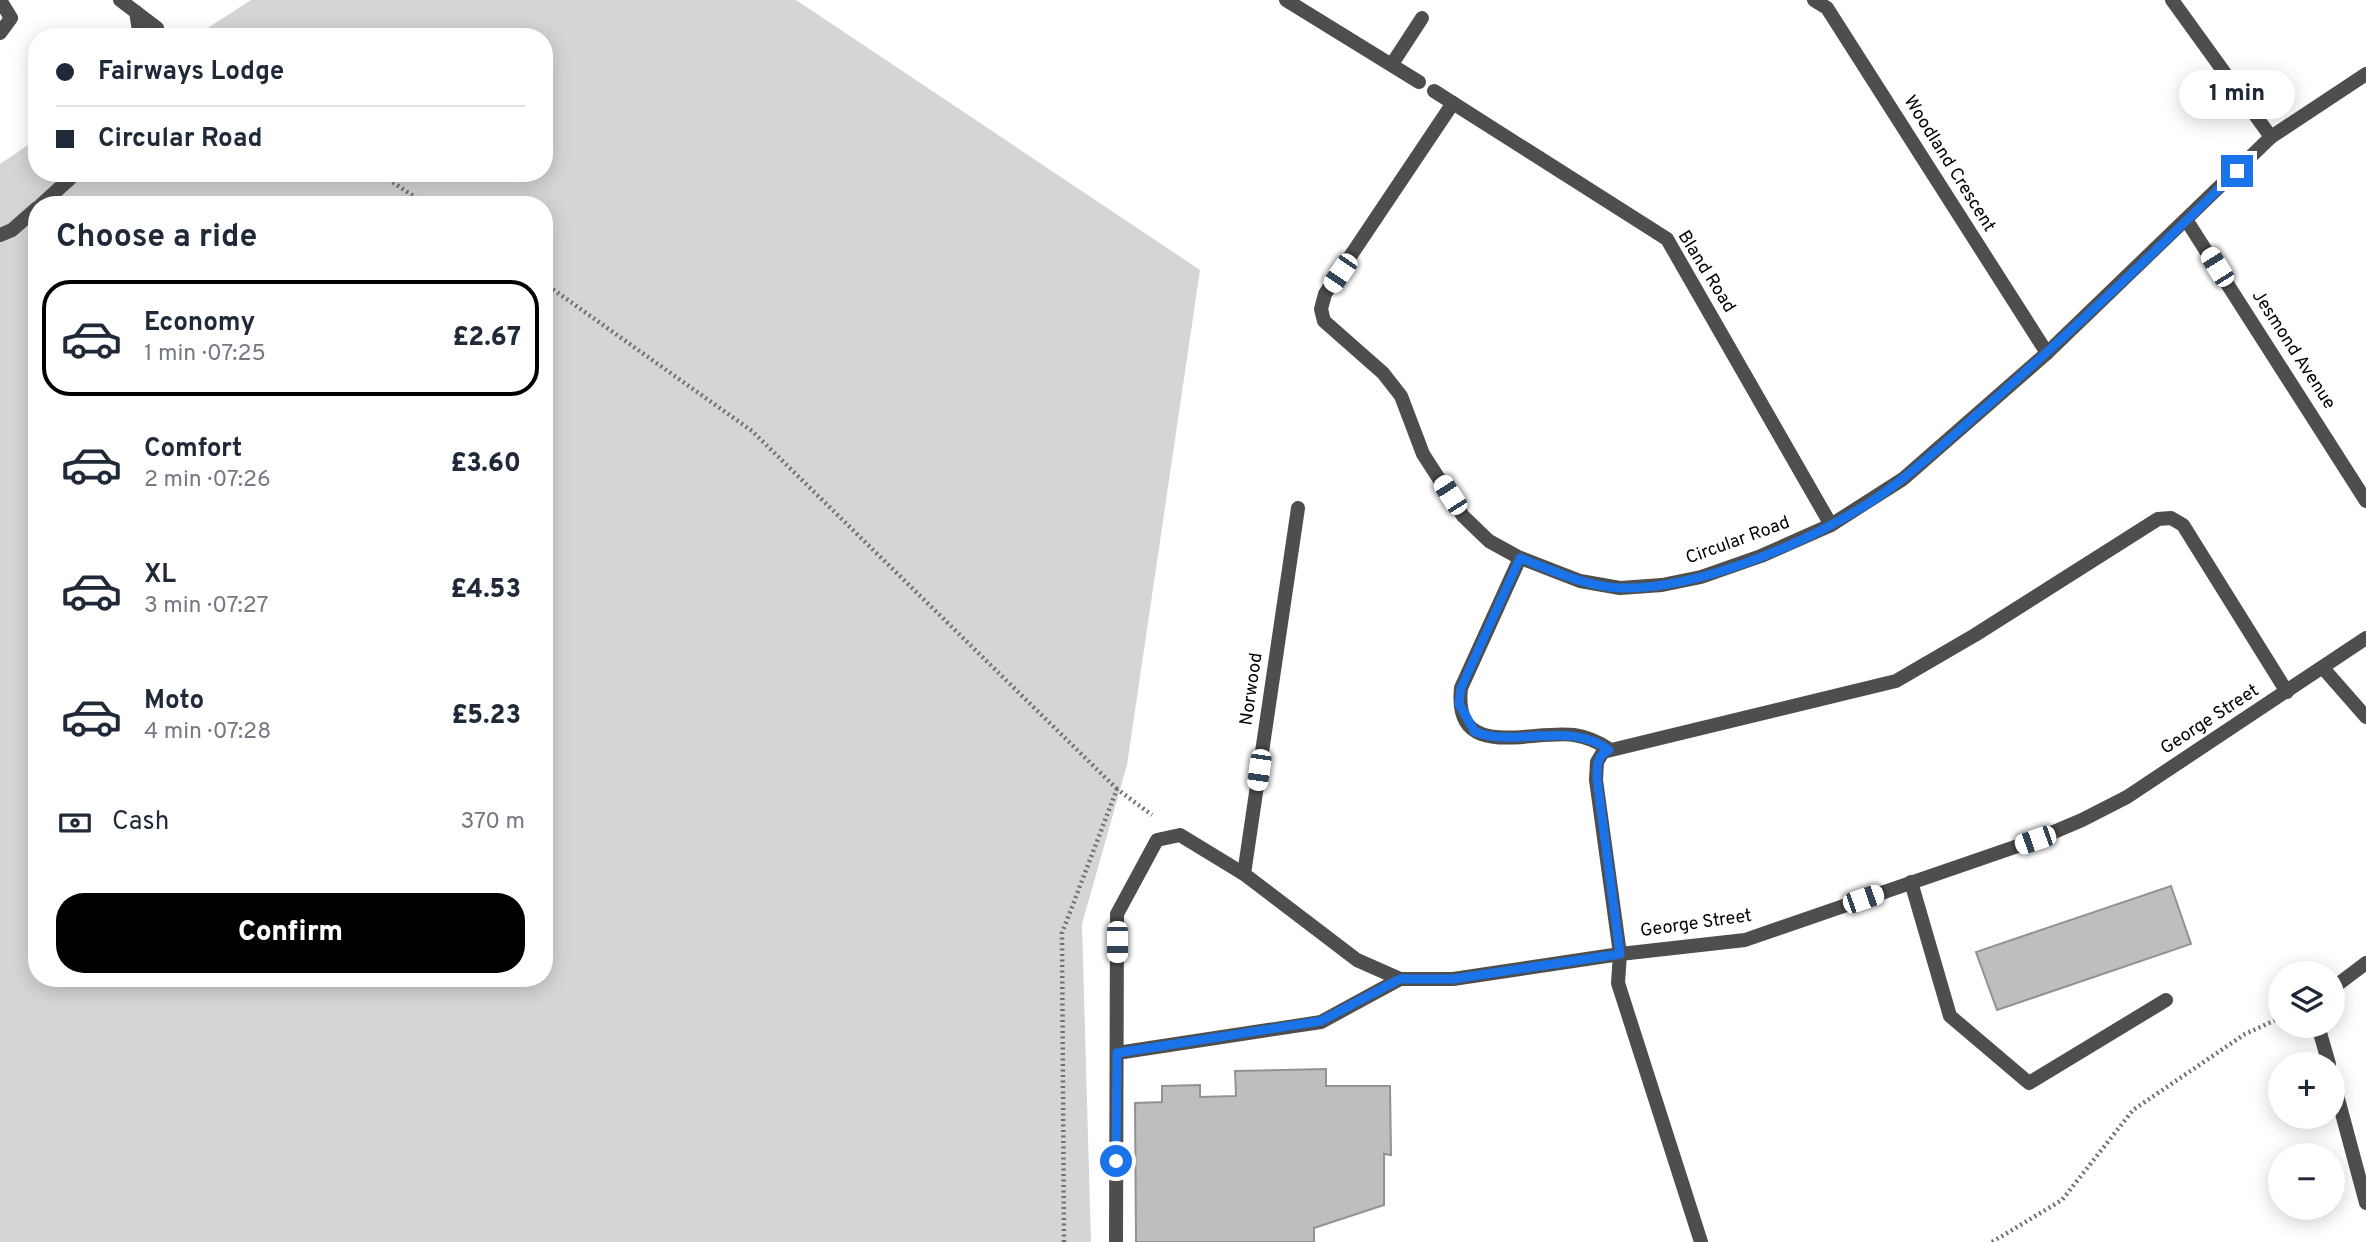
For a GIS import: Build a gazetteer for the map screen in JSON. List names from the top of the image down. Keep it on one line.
{"streets":{"street":["Woodland Crescent","Bland Road","Jesmond Avenue","Circular Road","Norwood","George Street"]},"crossings":[["Woodland Crescent","Circular Road"],["Bland Road","Circular Road"],["Jesmond Avenue","Circular Road"],["Norwood","George Street"]],"page":{"banner":["Fairways Lodge","Circular Road"],"bubble":"1 min","heading":"Choose a ride","list":[{"name":"Economy","note":"1 min · 07:25","value":"£2.67"},{"name":"Comfort","note":"2 min · 07:26","value":"£3.60"},{"name":"XL","note":"3 min · 07:27","value":"£4.53"},{"name":"Moto","note":"4 min · 07:28","value":"£5.23"}],"pay":["Cash","370 m"],"buttons":"Confirm","map_buttons":["+","−"]}}
